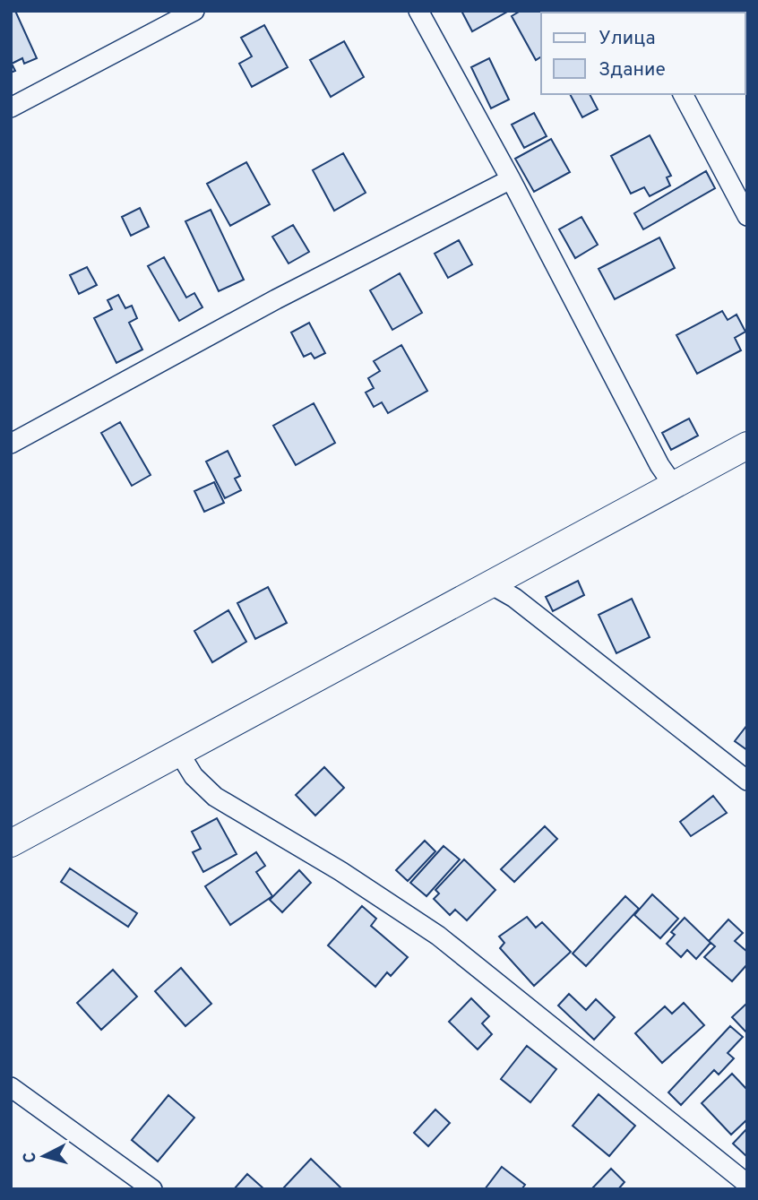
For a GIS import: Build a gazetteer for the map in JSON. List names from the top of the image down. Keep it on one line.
{"legend":["Улица","Здание"],"north":"left"}
